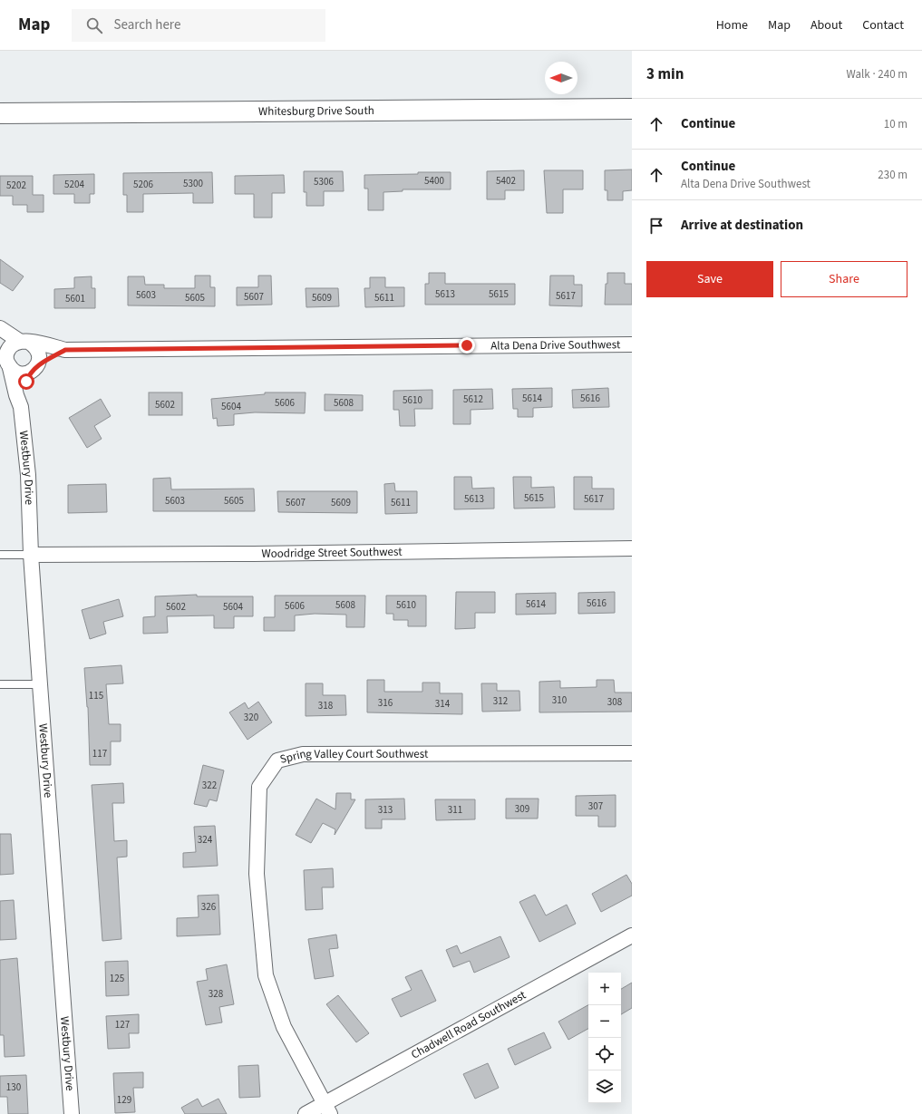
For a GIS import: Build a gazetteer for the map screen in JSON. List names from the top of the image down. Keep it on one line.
{"streets":{"main road":["Whitesburg Drive South"],"street":["Alta Dena Drive Southwest","Westbury Drive","Woodridge Street Southwest","Spring Valley Court Southwest","Chadwell Road Southwest"]},"crossings":[["Alta Dena Drive Southwest","Westbury Drive"],["Westbury Drive","Woodridge Street Southwest"],["Spring Valley Court Southwest","Chadwell Road Southwest"]],"house_numbers":["5400","5402","5306","5300","5204","5206","5202","5613","5615","5603","5617","5607","5605","5609","5611","5601","5614","5616","5612","5610","5606","5608","5602","5604","5615","5613","5617","5603","5605","5607","5609","5611","5616","5614","5608","5610","5606","5602","5604","115","310","312","308","316","314","318","320","117","322","307","309","313","311","324","326","125","328","127","130","129"],"north":"left","page":{"header":"Map","search":"Search here","nav":["Home","Map","About","Contact"],"heading":["3 min","Walk · 240 m"],"list":[["Continue","10 m"],["Continue","Alta Dena Drive Southwest","230 m"],"Arrive at destination"],"buttons":["Save","Share"],"map_buttons":["+","−"]}}
